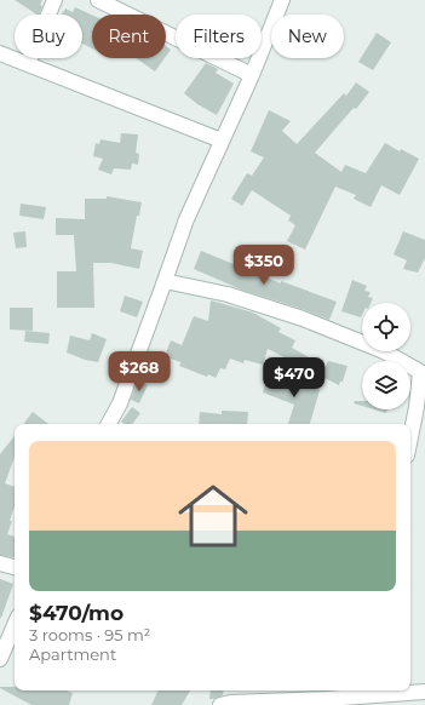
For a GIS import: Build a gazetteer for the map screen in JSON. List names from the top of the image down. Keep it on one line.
{"page":{"chip":["Buy","Rent","Filters","New"],"price":["$350","$268","$470"],"list":[{"name":"$470/mo","note":"3 rooms · 95 m² · Apartment"}]}}
